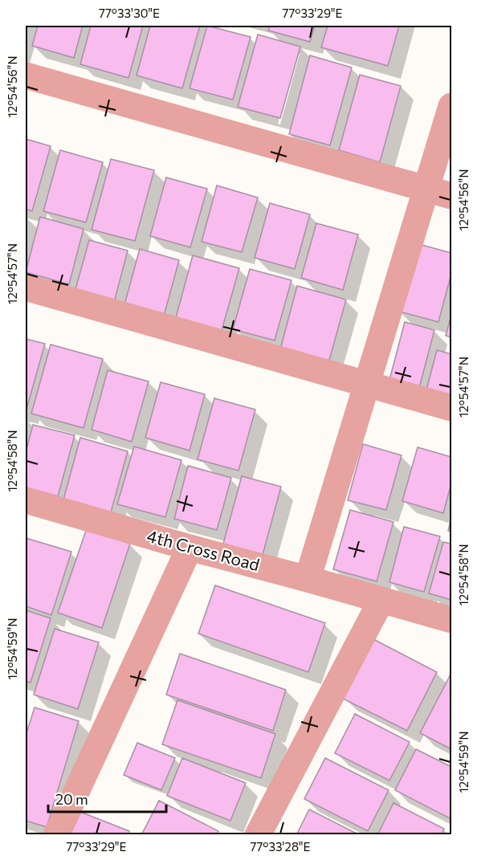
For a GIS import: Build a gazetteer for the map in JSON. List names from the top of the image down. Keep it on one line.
{"streets":{"street":["4th Cross Road"]},"scale_bar":"20 m","coordinates":["77°33'30\"E","77°33'29\"E","12°54'56\"N","12°54'57\"N","12°54'58\"N","12°54'59\"N","77°33'28\"E"]}
